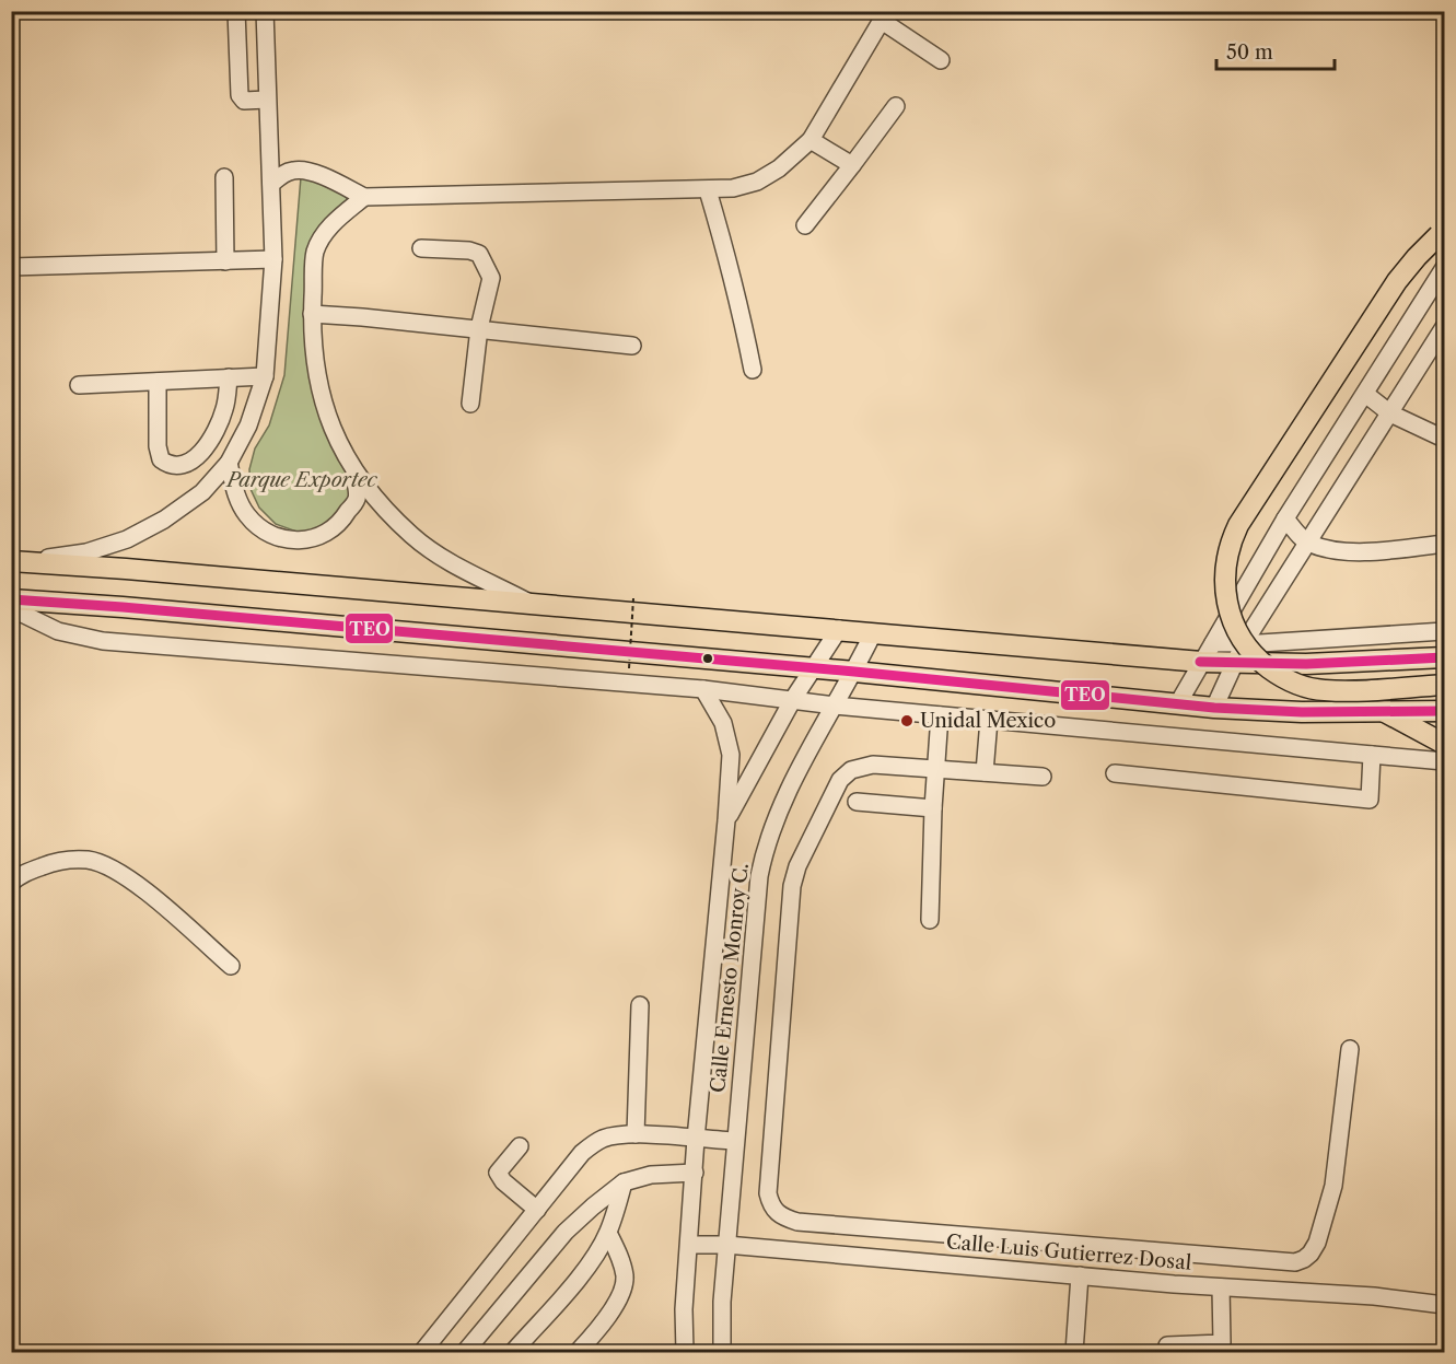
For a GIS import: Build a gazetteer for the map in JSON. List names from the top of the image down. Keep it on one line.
{"streets":{"street":["Calle Ernesto Monroy C.","Calle Luis Gutierrez Dosal"]},"crossings":[["Calle Ernesto Monroy C.","Calle Luis Gutierrez Dosal"]],"parks":["Parque Exportec"],"places":["Unidal Mexico"],"lines":["transit line TEO"],"scale_bar":"50 m"}
